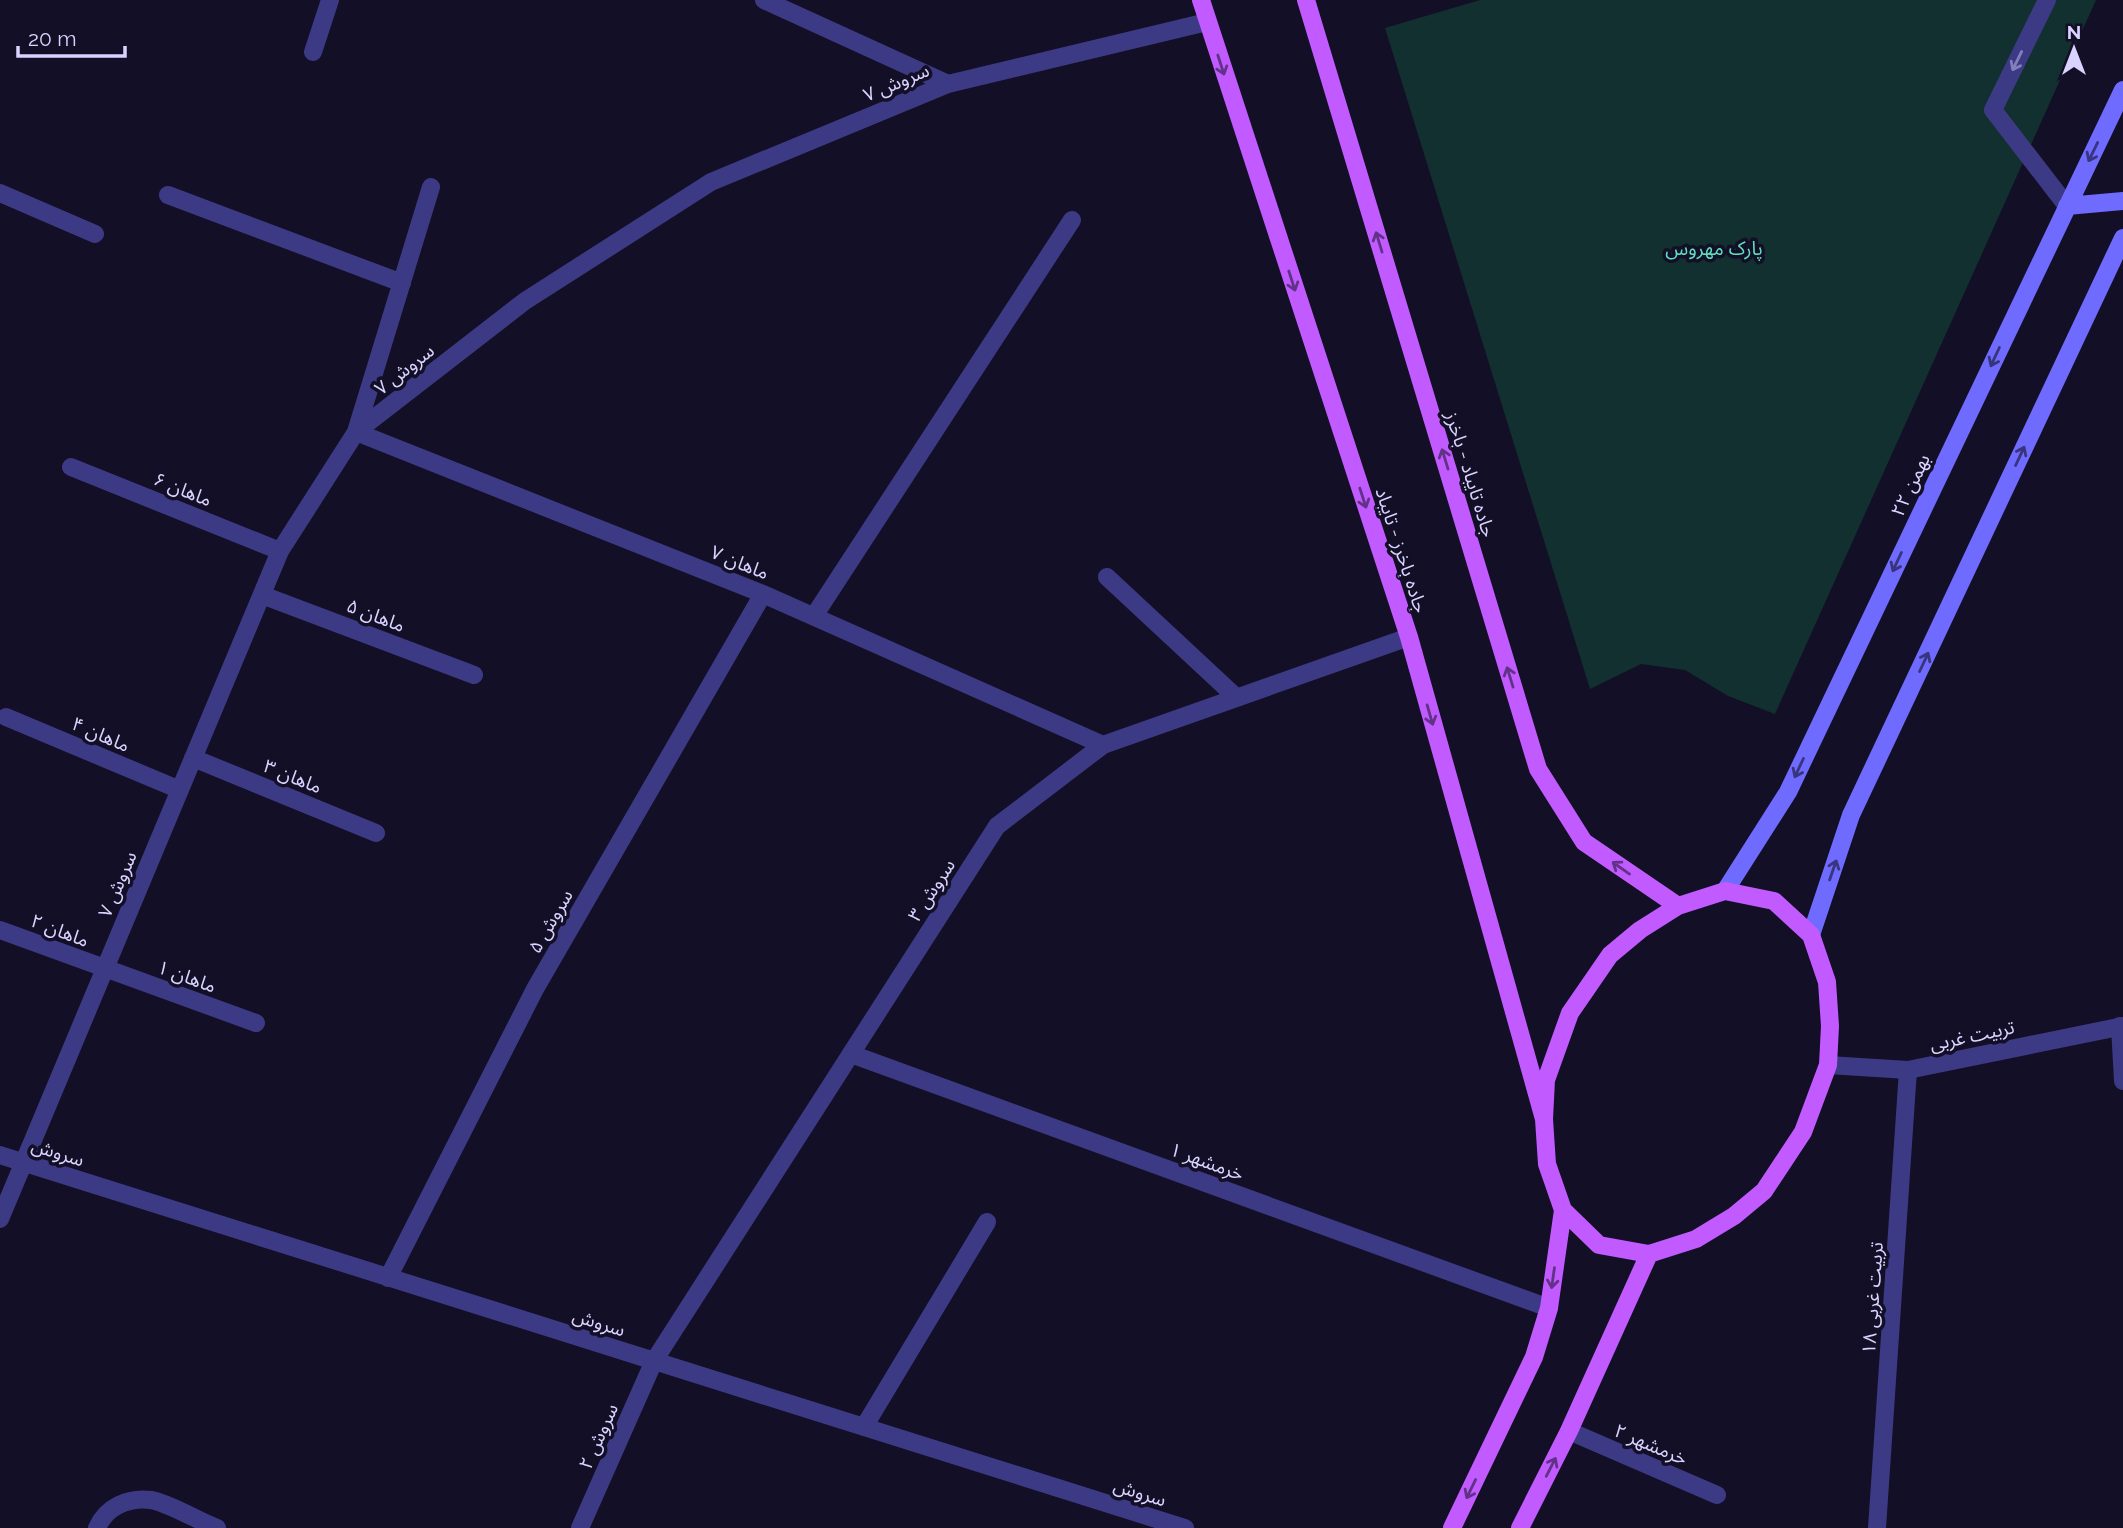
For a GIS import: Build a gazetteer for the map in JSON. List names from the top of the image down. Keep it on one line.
{"streets":{"main road":["جاده تایباد - باخرز","۲۲ بهمن","جاده باخرز - تایباد"],"street":["سروش ۷","ماهان ۶","ماهان ۷","ماهان ۵","ماهان ۴","ماهان ۳","سروش ۳","سروش ۵","ماهان ۲","ماهان ۱","تربیت غربی","سروش","خرمشهر ۱","تربیت غربی ۱۸","سروش ۲","خرمشهر ۲"]},"crossings":[["سروش ۷","ماهان ۶"],["سروش ۷","جاده باخرز - تایباد"],["سروش ۷","ماهان ۷"],["سروش ۷","ماهان ۵"],["سروش ۷","ماهان ۴"],["سروش ۷","ماهان ۳"],["سروش ۷","ماهان ۲"],["سروش ۷","ماهان ۱"],["سروش ۷","سروش"],["جاده باخرز - تایباد","سروش ۳"],["ماهان ۷","سروش ۳"],["ماهان ۷","سروش ۵"],["سروش ۳","سروش"],["سروش ۳","خرمشهر ۱"],["سروش ۳","سروش ۲"],["سروش ۵","سروش"],["ماهان ۲","ماهان ۱"],["تربیت غربی","تربیت غربی ۱۸"],["سروش","سروش ۲"]],"one_way":["جاده تایباد - باخرز","جاده باخرز - تایباد"],"parks":["پارک مهروس"],"scale_bar":"20 m","north":"top"}
